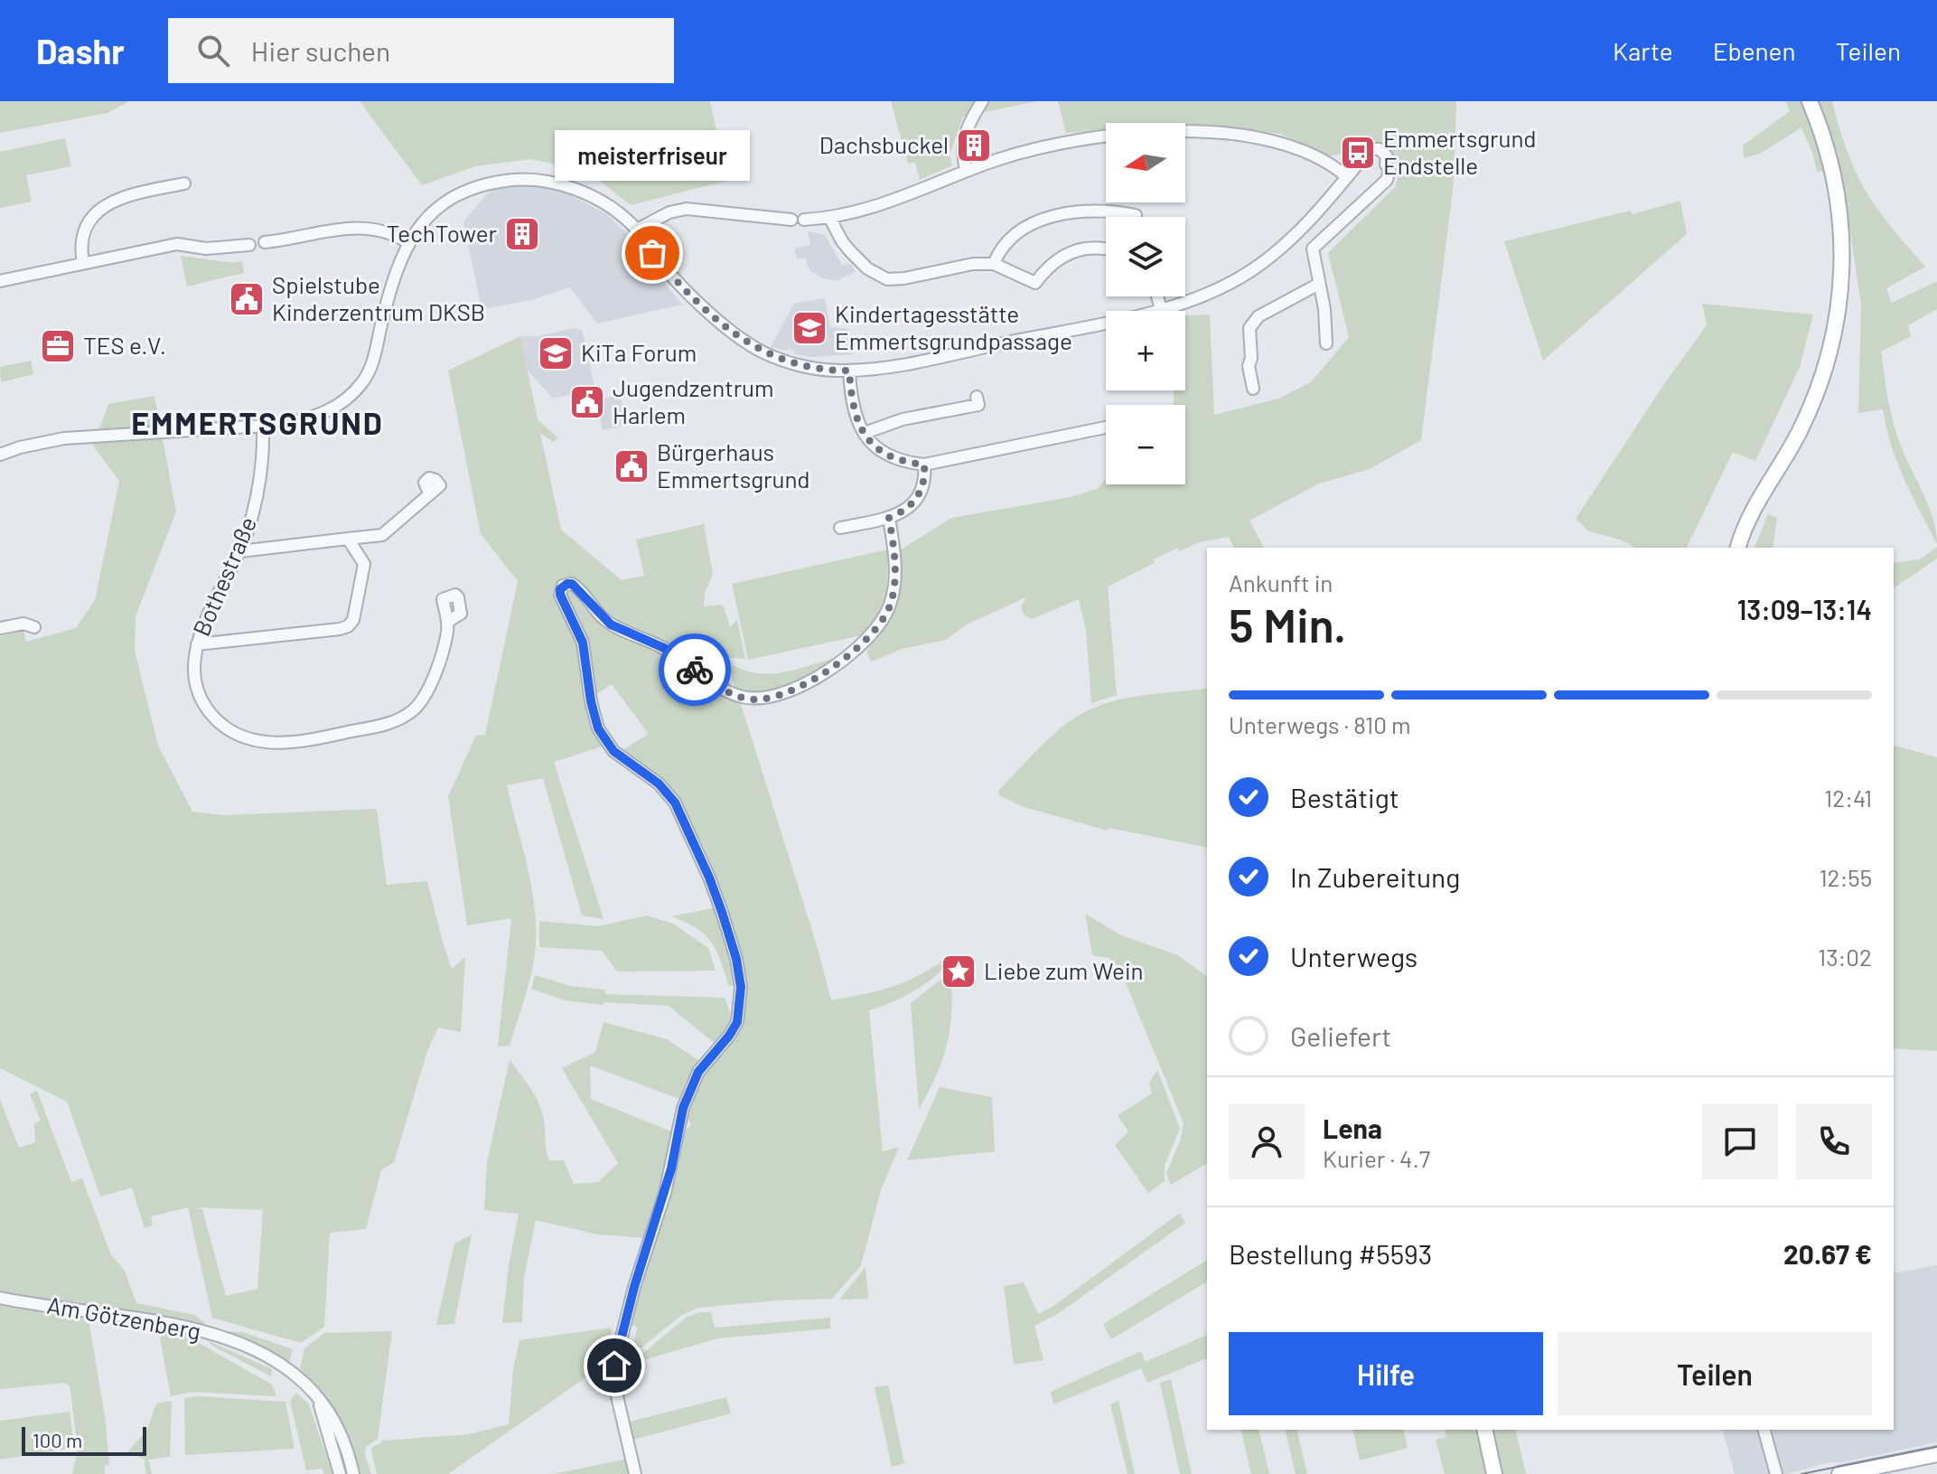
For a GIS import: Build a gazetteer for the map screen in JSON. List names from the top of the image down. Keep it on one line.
{"streets":{"street":["Bothestraße","Am Götzenberg"]},"districts":["EMMERTSGRUND"],"places":{"building":["Dachsbuckel","TechTower"],"bus stop":["Emmertsgrund Endstelle"],"other":["meisterfriseur"],"public building":["Spielstube Kinderzentrum DKSB","Jugendzentrum Harlem","Bürgerhaus Emmertsgrund"],"school or university":["Kindertagesstätte Emmertsgrundpassage","KiTa Forum"],"office":["TES e.V."],"place":["Liebe zum Wein"]},"scale_bar":"100 m","north":"left","page":{"header":"Dashr","search":"Hier suchen","nav":["Karte","Ebenen","Teilen"],"map_buttons":["+","−"],"bubble":"meisterfriseur","heading":["5 Min.","Ankunft in","13:09–13:14"],"panel":["Lena","Kurier · 4.7","Bestellung #5593","20.67 €"],"bar":"Unterwegs · 810 m","list":[["Bestätigt","12:41"],["In Zubereitung","12:55"],["Unterwegs","13:02"],"Geliefert"],"buttons":["Hilfe","Teilen"],"scale":"100 m"}}
